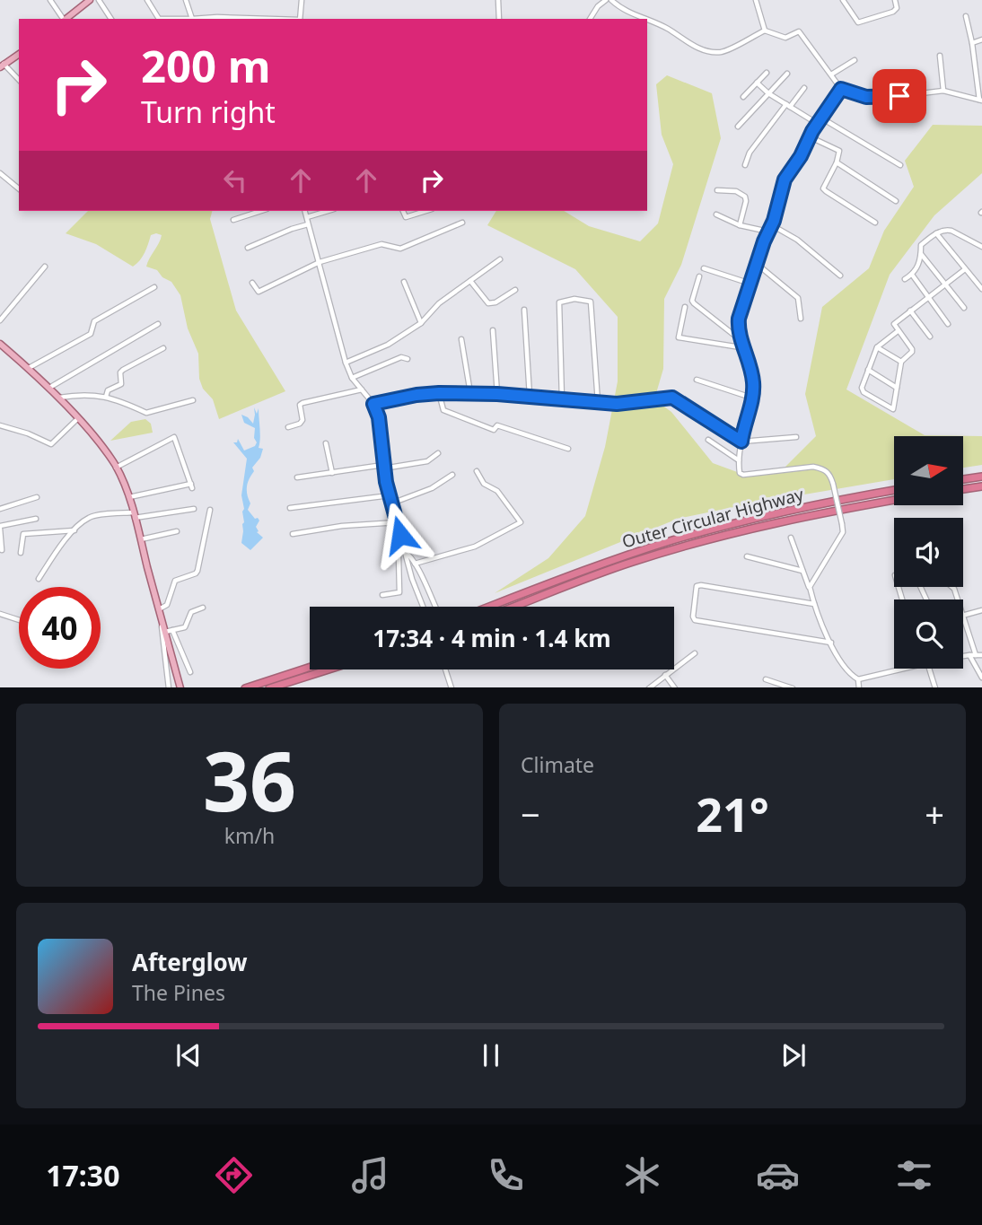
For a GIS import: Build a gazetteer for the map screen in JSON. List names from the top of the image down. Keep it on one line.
{"streets":{"highway":["Outer Circular Highway"]},"north":"right","page":{"turn":["200 m","Turn right"],"limit":"40","trip":"17:34 · 4 min · 1.4 km","tile":[["36","km/h"],"Climate"],"heat":["−","21°","+"],"song":["Afterglow","The Pines"],"tabs":"17:30"}}
